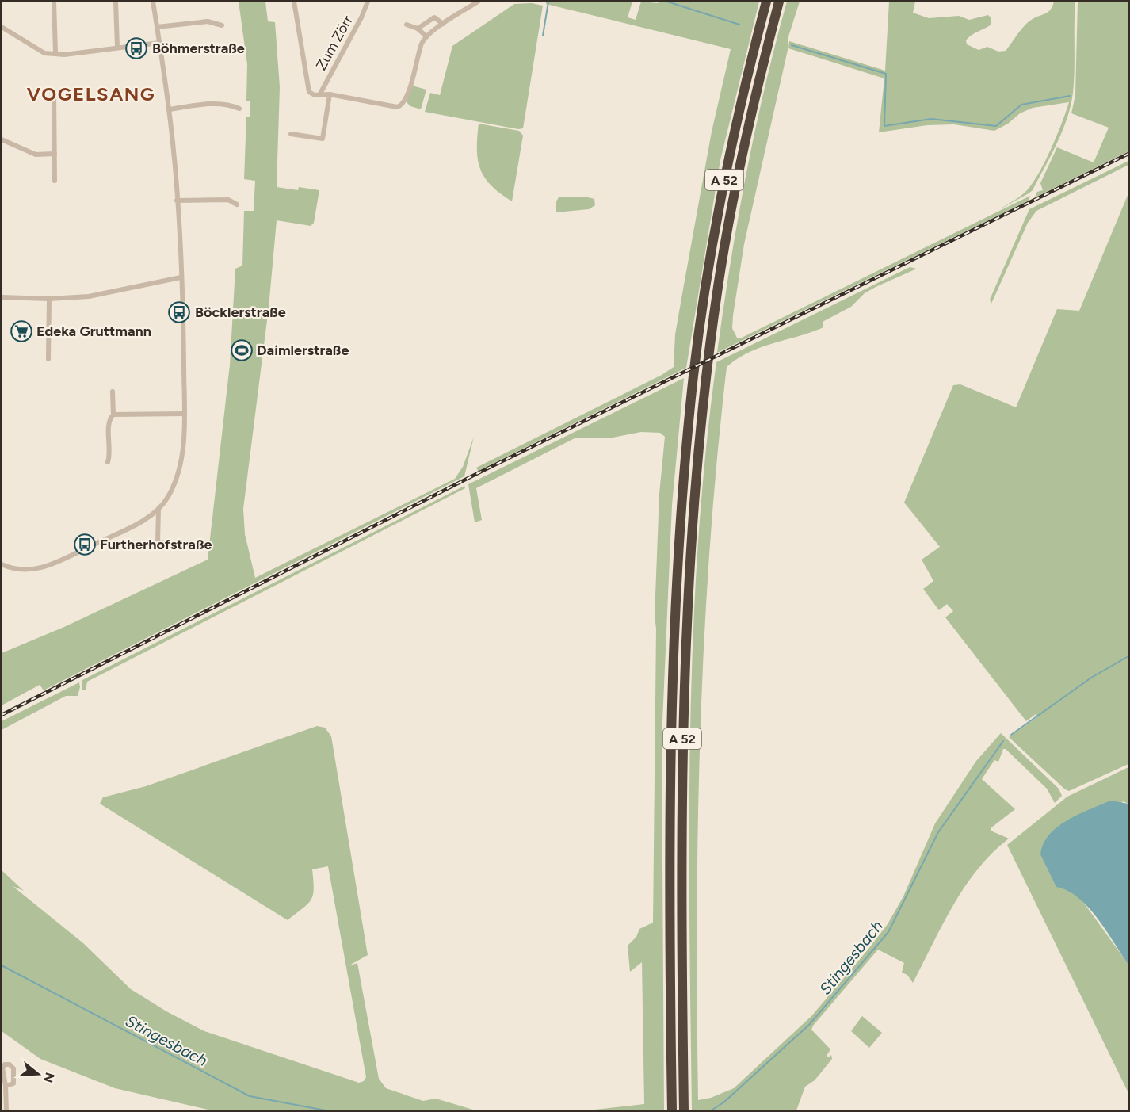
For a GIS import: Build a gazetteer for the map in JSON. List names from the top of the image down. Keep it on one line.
{"streets":{"highway":["A 52"],"street":["Zum Zörr"]},"districts":["VOGELSANG"],"water":["Stingesbach"],"places":{"bus stop":["Böhmerstraße","Böcklerstraße","Furtherhofstraße"],"supermarket":["Edeka Gruttmann"],"sports":["Daimlerstraße"]},"north":"right"}
